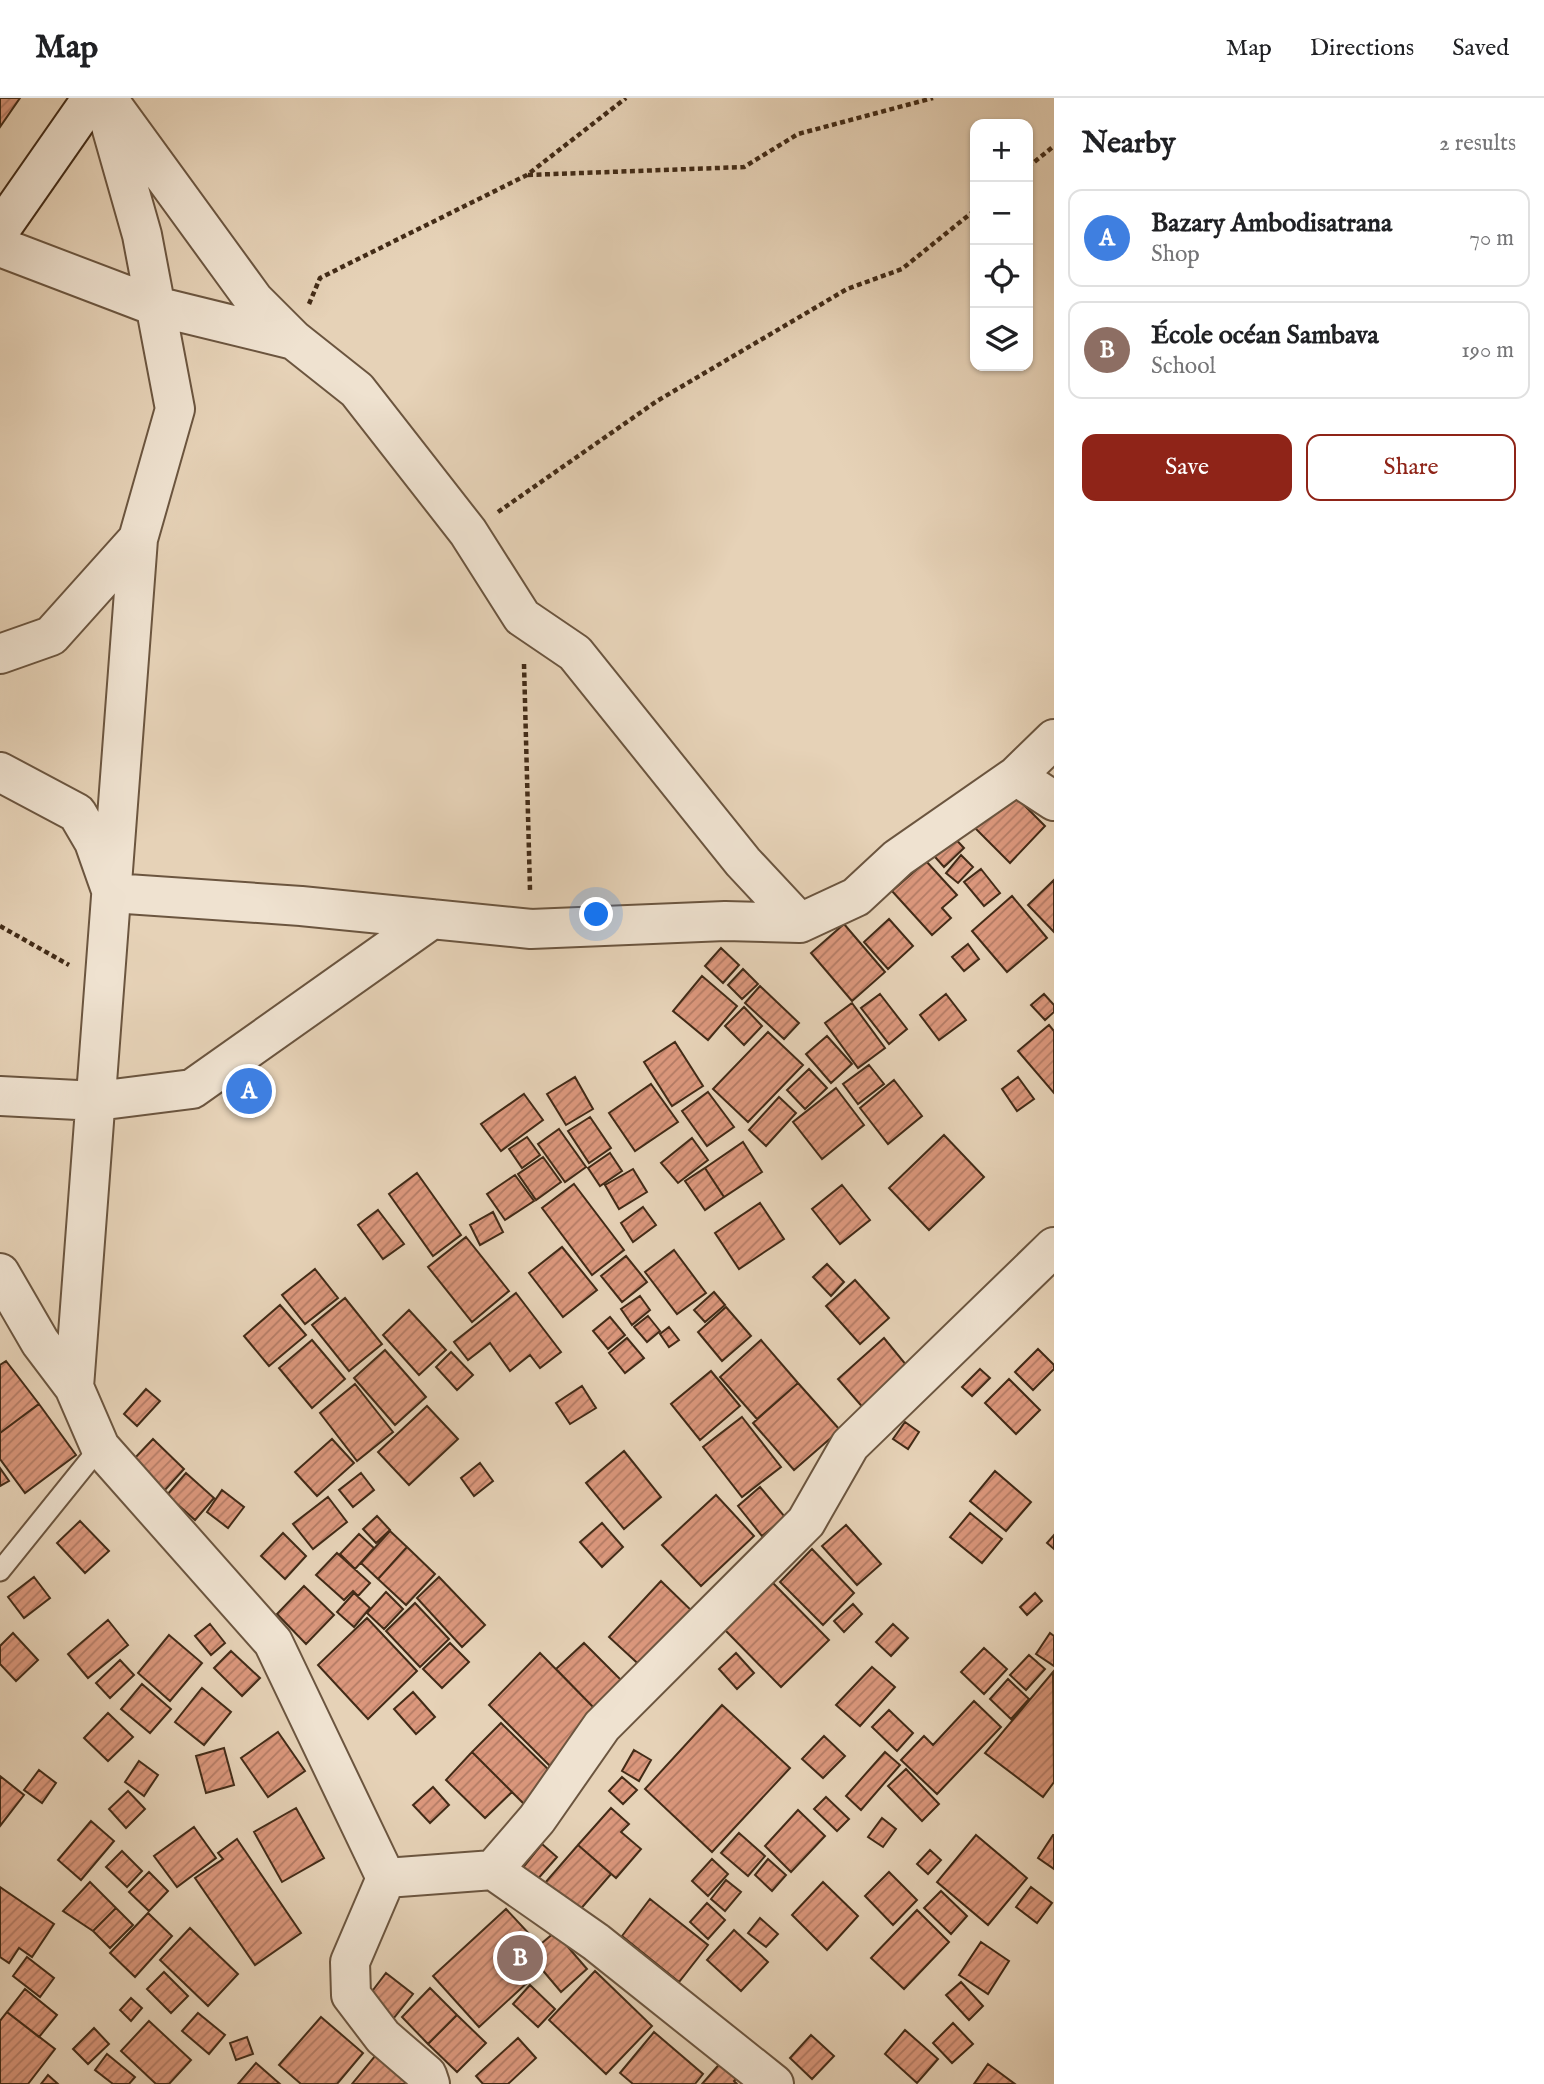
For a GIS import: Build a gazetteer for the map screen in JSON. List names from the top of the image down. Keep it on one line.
{"page":{"header":"Map","nav":["Map","Directions","Saved"],"heading":["Nearby","2 results"],"map_buttons":["+","−"],"list":[{"mark":"A","name":"Bazary Ambodisatrana","note":"Shop","value":"70 m"},{"mark":"B","name":"École océan Sambava","note":"School","value":"190 m"}],"buttons":["Save","Share"],"pins":["A","B"]}}
